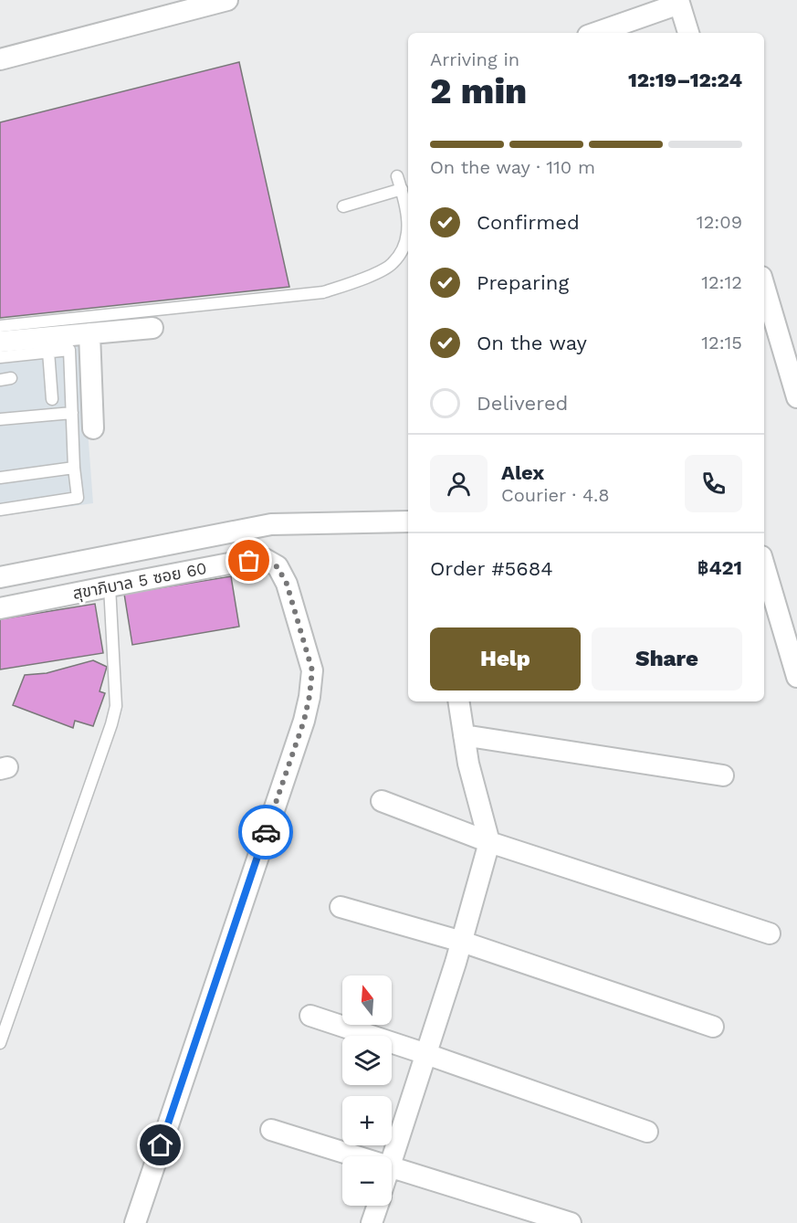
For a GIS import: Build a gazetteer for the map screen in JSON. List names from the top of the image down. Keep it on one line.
{"streets":{"street":["สุขาภิบาล 5 ซอย 60"]},"north":"top","page":{"heading":["2 min","Arriving in","12:19–12:24"],"panel":["Alex","Courier · 4.8","Order #5684","฿421"],"bar":"On the way · 110 m","list":[["Confirmed","12:09"],["Preparing","12:12"],["On the way","12:15"],"Delivered"],"buttons":["Help","Share"],"map_buttons":["+","−"]}}
